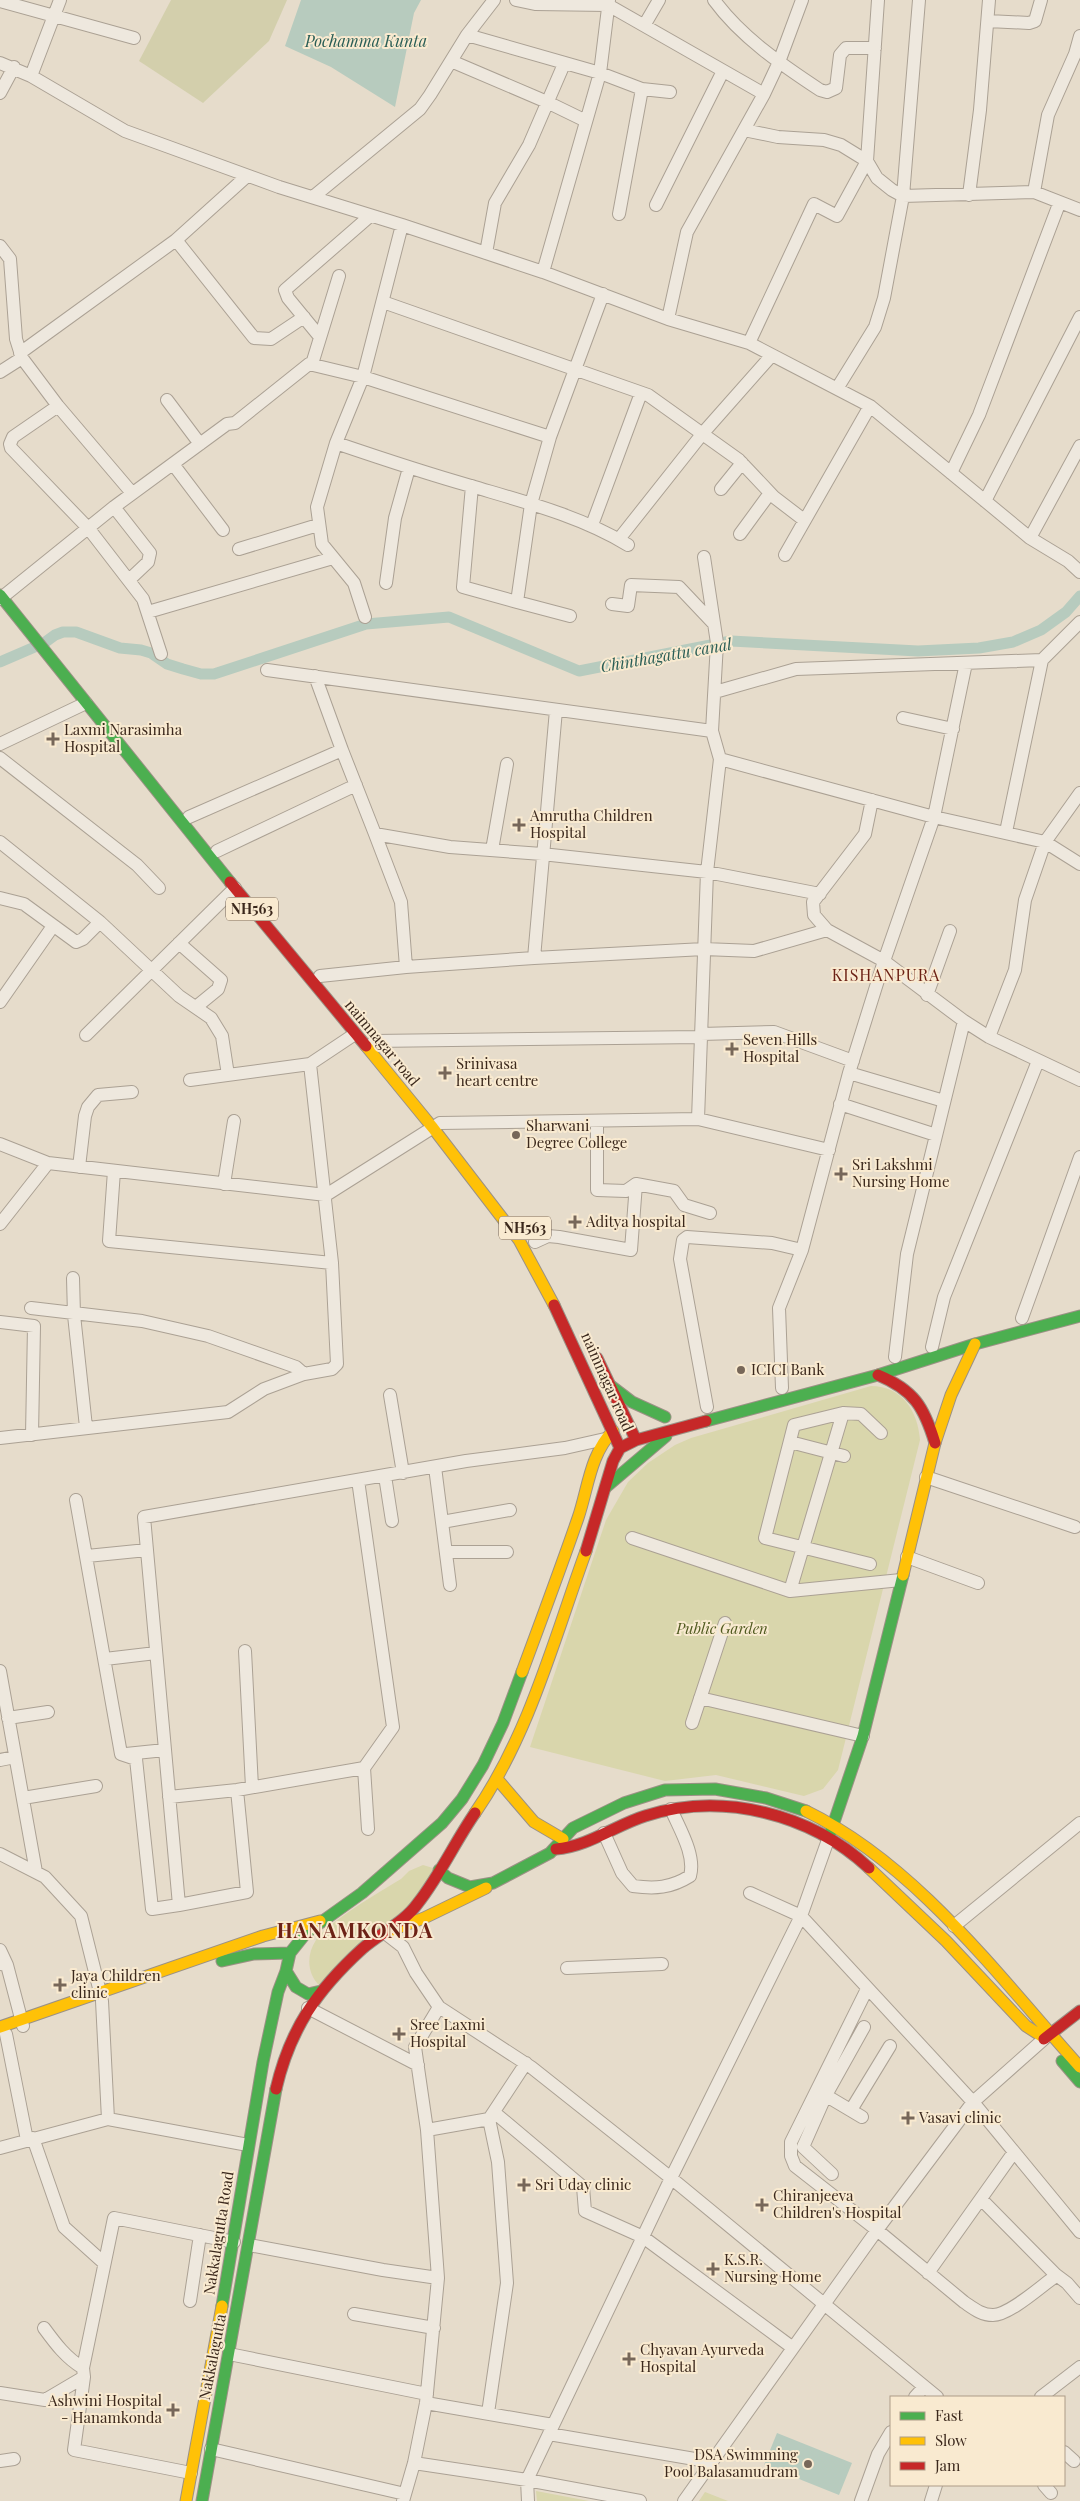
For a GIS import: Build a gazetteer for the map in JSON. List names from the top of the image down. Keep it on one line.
{"streets":{"main road":["NH563","naimnagar road","Nakkalagutta Road","Nakkalagutta"]},"crossings":[["NH563","naimnagar road"]],"districts":["KISHANPURA","HANAMKONDA"],"water":["Pochamma Kunta","Chinthagattu canal"],"parks":["Public Garden"],"places":{"health":["Laxmi Narasimha Hospital","Amrutha Children Hospital","Seven Hills Hospital","Srinivasa heart centre","Sri Lakshmi Nursing Home","Aditya hospital","Jaya Children clinic","Sree Laxmi Hospital","Vasavi clinic","Sri Uday clinic","Chiranjeeva Children's Hospital","K.S.R. Nursing Home","Chyavan Ayurveda Hospital","Ashwini Hospital - Hanamkonda"],"other":["Sharwani Degree College","ICICI Bank","DSA Swimming Pool Balasamudram"]},"legend":["Fast","Slow","Jam"]}
